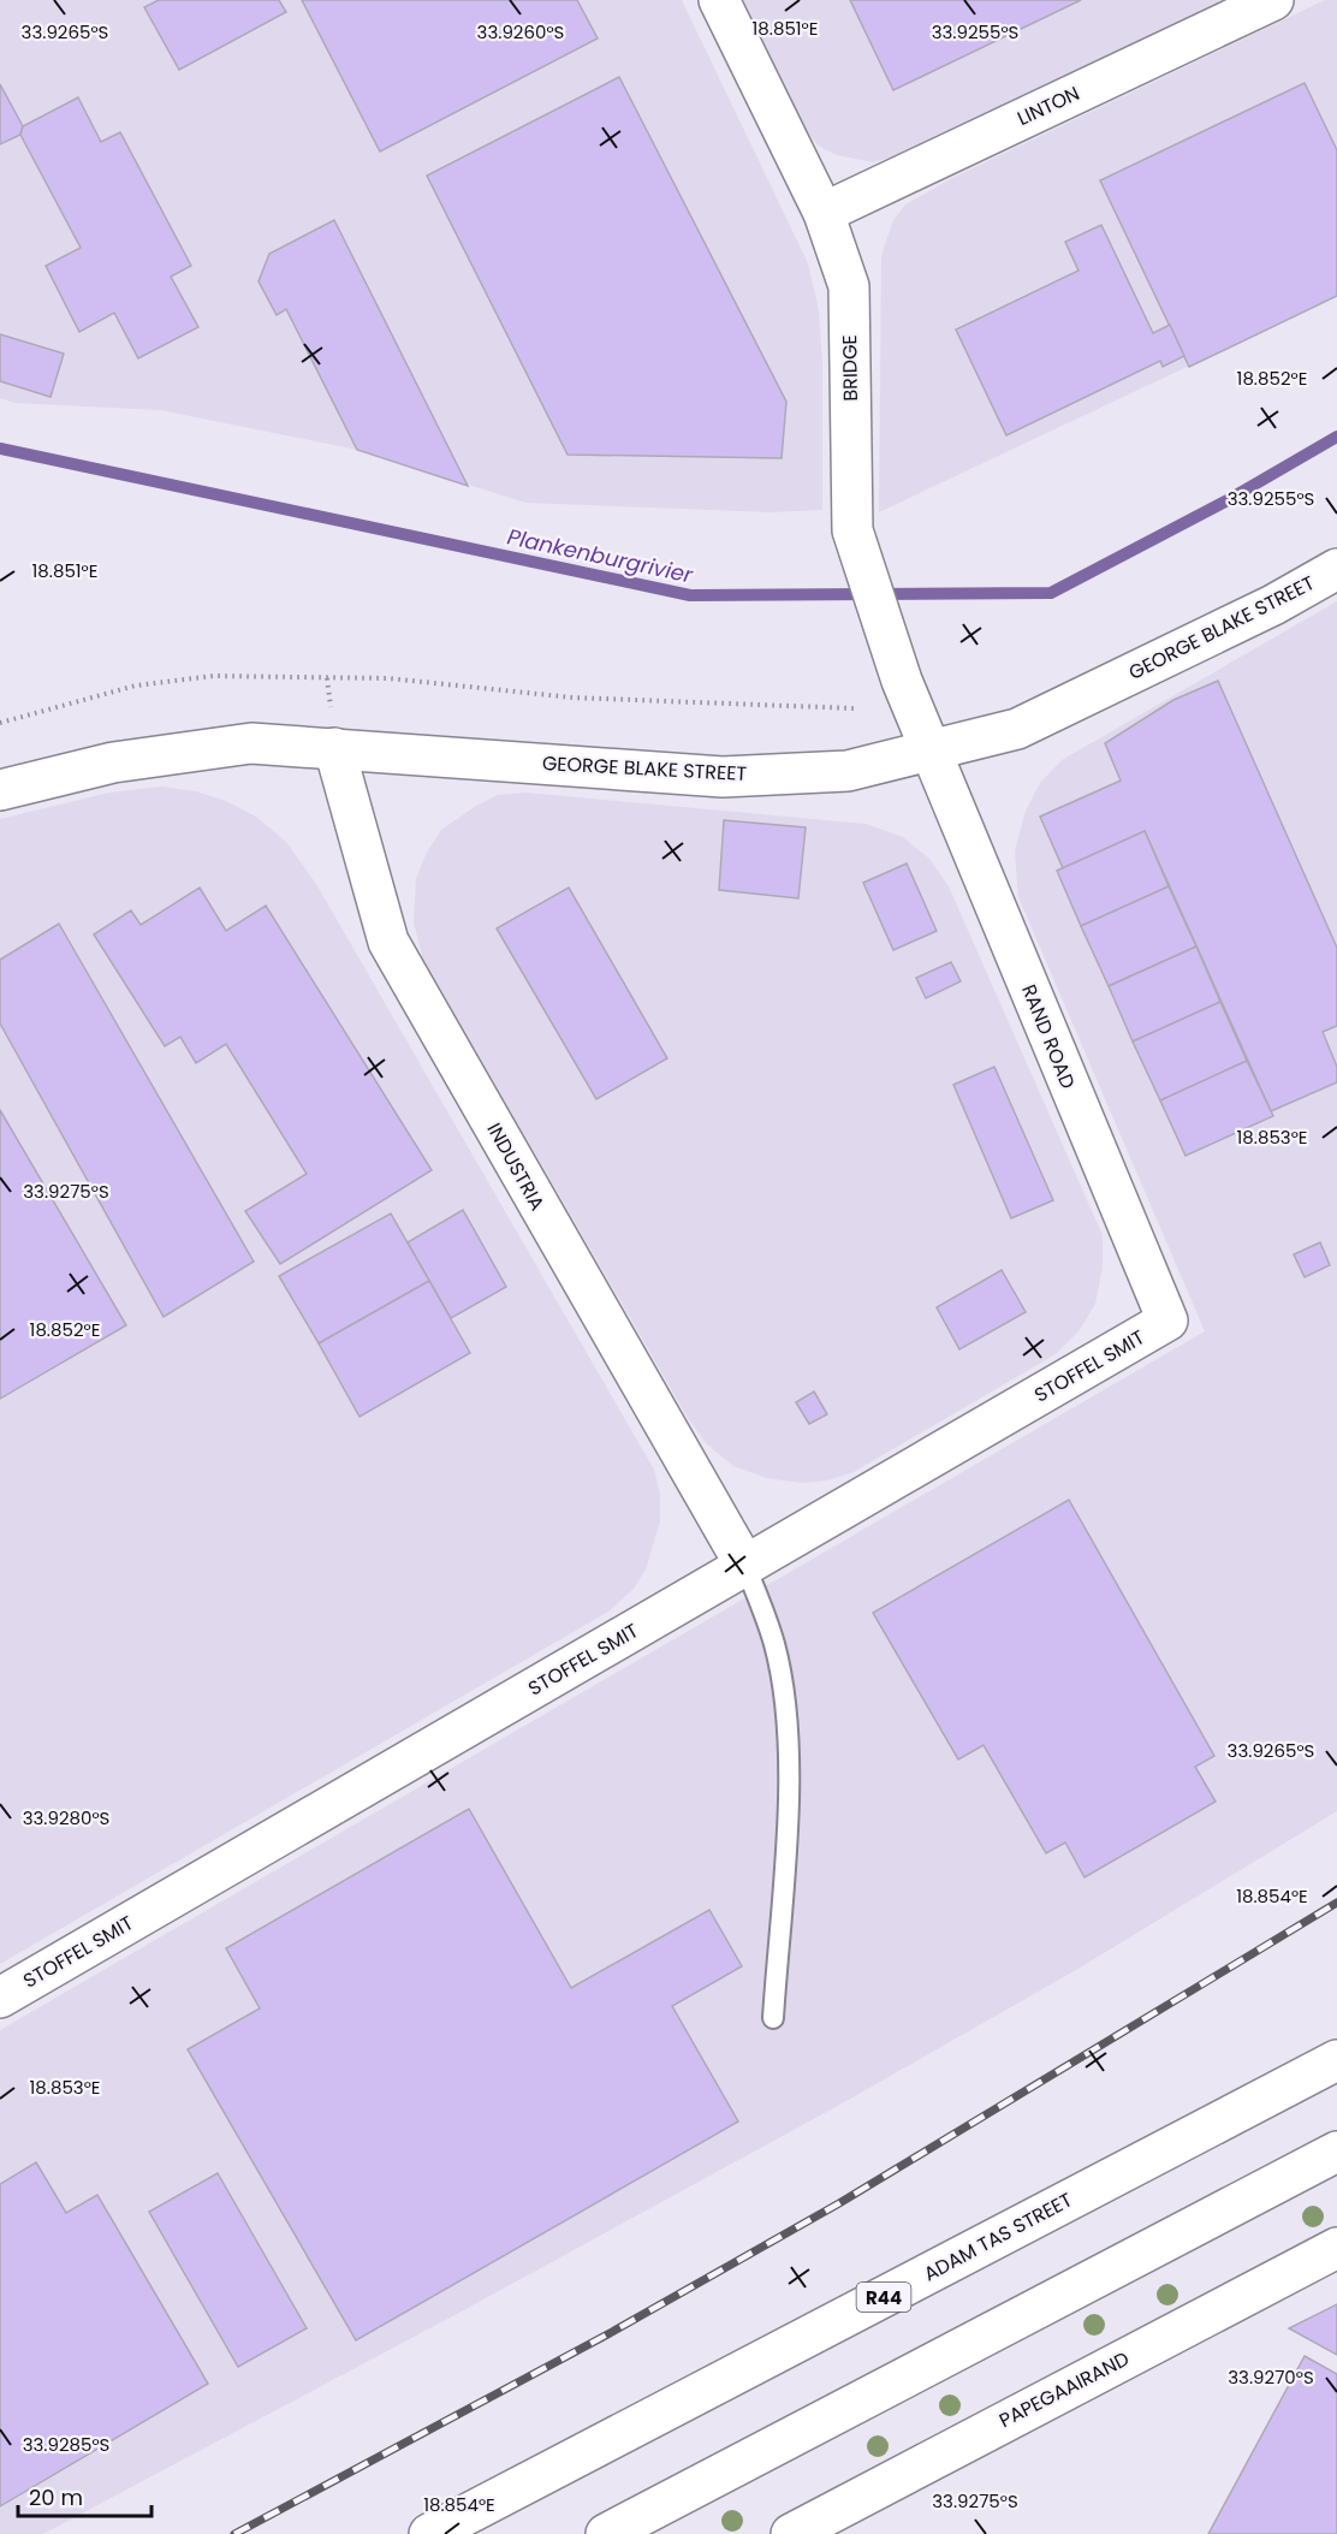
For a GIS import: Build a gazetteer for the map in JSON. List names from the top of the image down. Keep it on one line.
{"streets":{"street":["LINTON","BRIDGE","GEORGE BLAKE STREET","RAND ROAD","INDUSTRIA","STOFFEL SMIT","ADAM TAS STREET","R44","PAPEGAAIRAND"]},"crossings":[["LINTON","BRIDGE"],["BRIDGE","GEORGE BLAKE STREET"],["BRIDGE","RAND ROAD"],["GEORGE BLAKE STREET","RAND ROAD"],["GEORGE BLAKE STREET","INDUSTRIA"],["RAND ROAD","STOFFEL SMIT"],["INDUSTRIA","STOFFEL SMIT"]],"water":["Plankenburgrivier"],"scale_bar":"20 m","coordinates":["18.851°E","33.9265°S","33.9260°S","33.9255°S","18.852°E","18.853°E","33.9275°S","33.9280°S","18.854°E","33.9270°S","33.9285°S"]}
